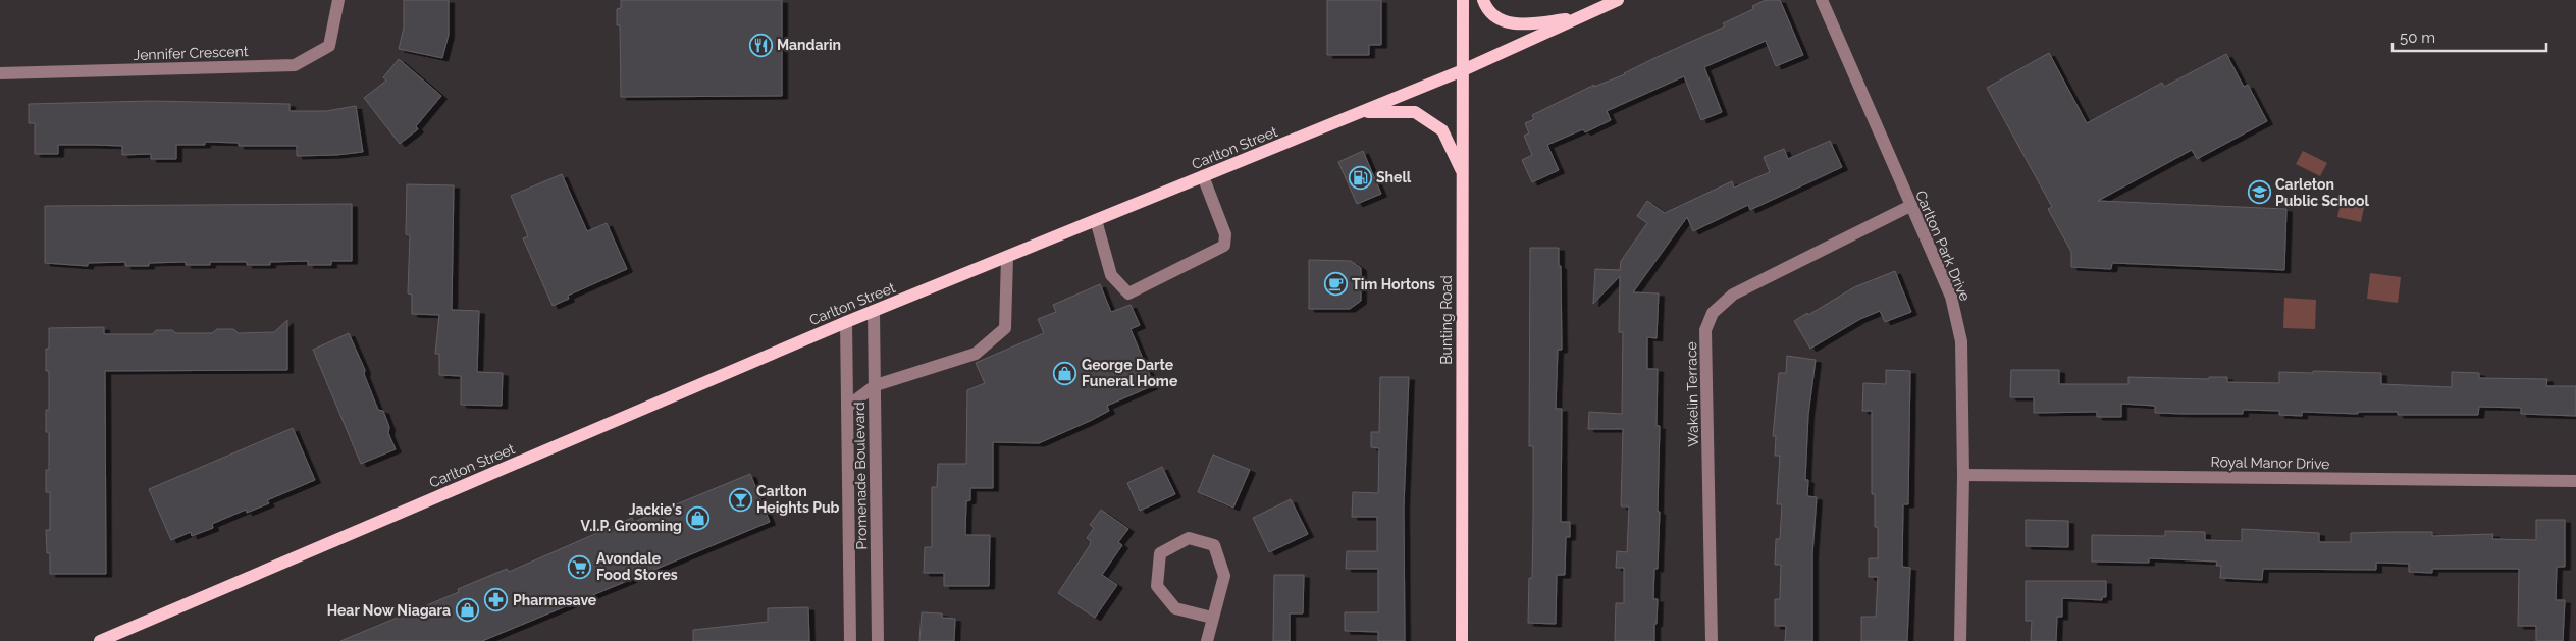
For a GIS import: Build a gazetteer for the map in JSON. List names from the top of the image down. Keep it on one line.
{"streets":{"main road":["Carlton Street","Bunting Road"],"street":["Jennifer Crescent","Carlton Park Drive","Wakelin Terrace","Royal Manor Drive","Promenade Boulevard"]},"crossings":[["Carlton Street","Bunting Road"],["Carlton Street","Promenade Boulevard"],["Carlton Park Drive","Wakelin Terrace"],["Carlton Park Drive","Royal Manor Drive"]],"places":{"restaurant":["Mandarin"],"fuel station":["Shell"],"school or university":["Carleton Public School"],"cafe":["Tim Hortons"],"shop":["George Darte Funeral Home","Jackie's V.I.P. Grooming","Hear Now Niagara"],"bar":["Carlton Heights Pub"],"supermarket":["Avondale Food Stores"],"pharmacy":["Pharmasave"]},"scale_bar":"50 m"}
